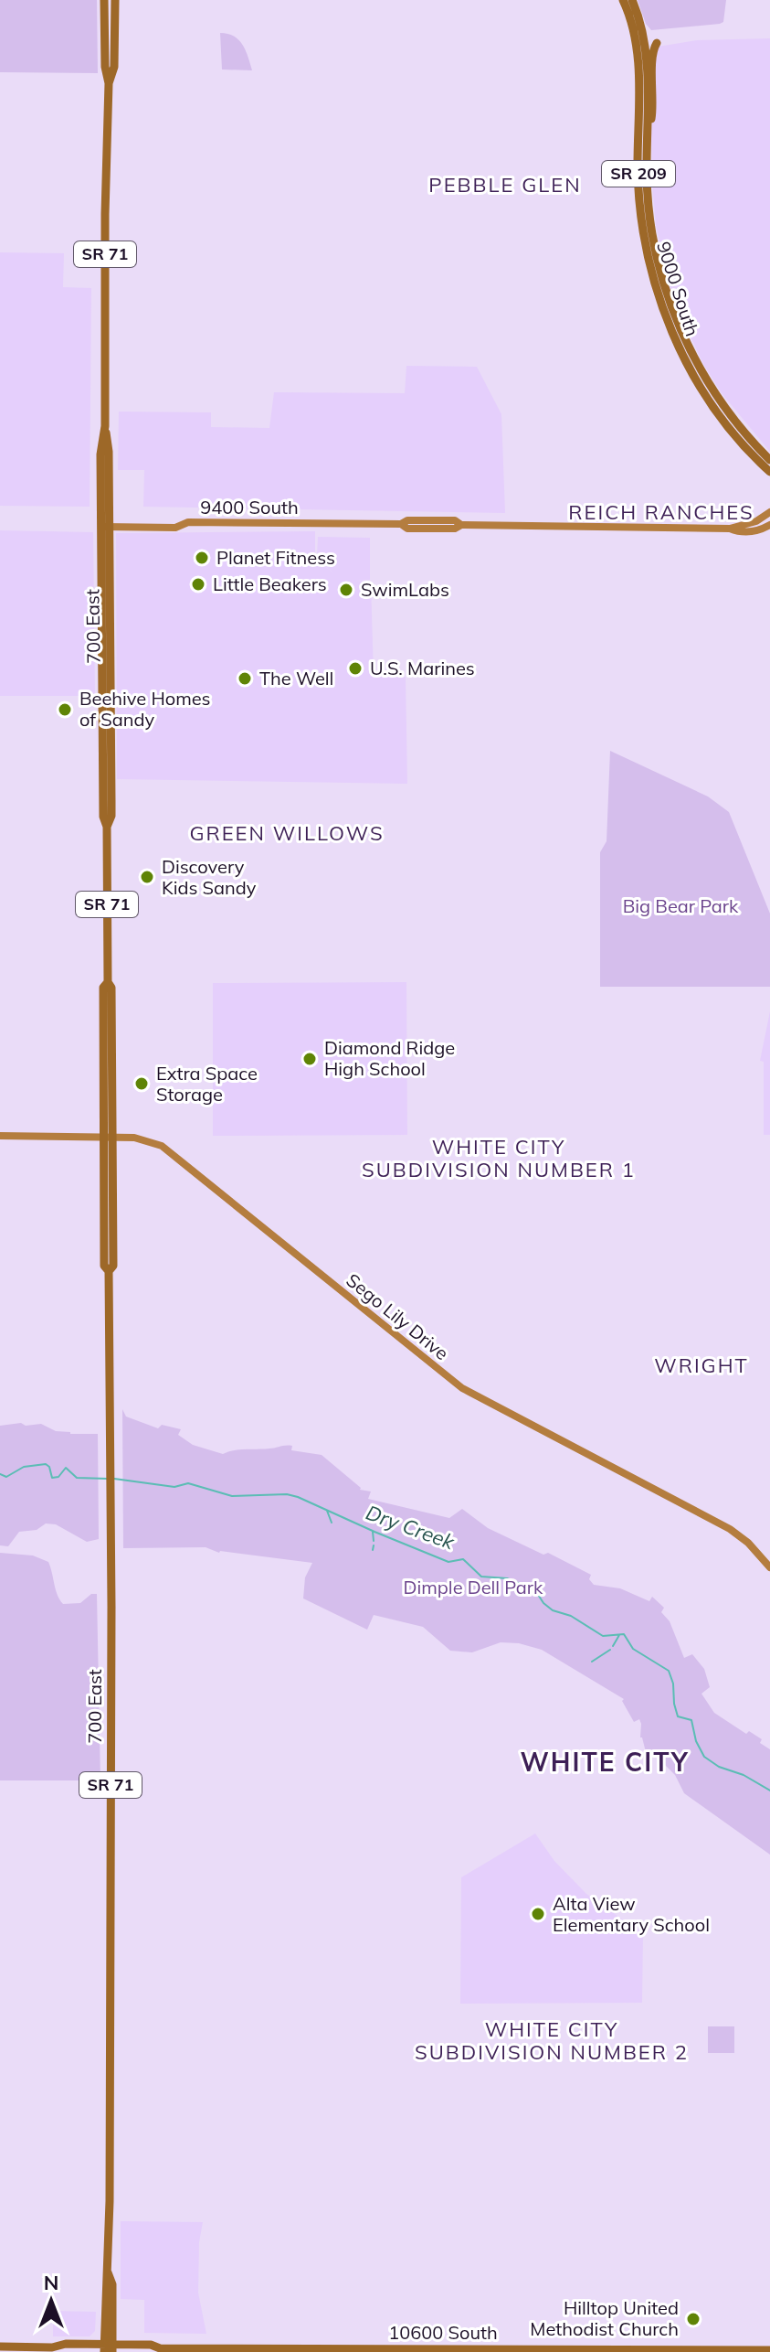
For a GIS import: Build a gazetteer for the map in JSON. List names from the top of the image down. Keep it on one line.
{"streets":{"main road":["SR 209","SR 71","9000 South","9400 South","700 East","Sego Lily Drive","10600 South"]},"crossings":[["9400 South","700 East"],["700 East","Sego Lily Drive"],["700 East","10600 South"]],"districts":["PEBBLE GLEN","REICH RANCHES","GREEN WILLOWS","WHITE CITY SUBDIVISION NUMBER 1","WRIGHT","WHITE CITY","WHITE CITY SUBDIVISION NUMBER 2"],"water":["Dry Creek"],"parks":["Big Bear Park","Dimple Dell Park"],"places":["Planet Fitness","Little Beakers","SwimLabs","U.S. Marines","The Well","Beehive Homes of Sandy","Discovery Kids Sandy","Diamond Ridge High School","Extra Space Storage","Alta View Elementary School","Hilltop United Methodist Church"],"north":"top"}
